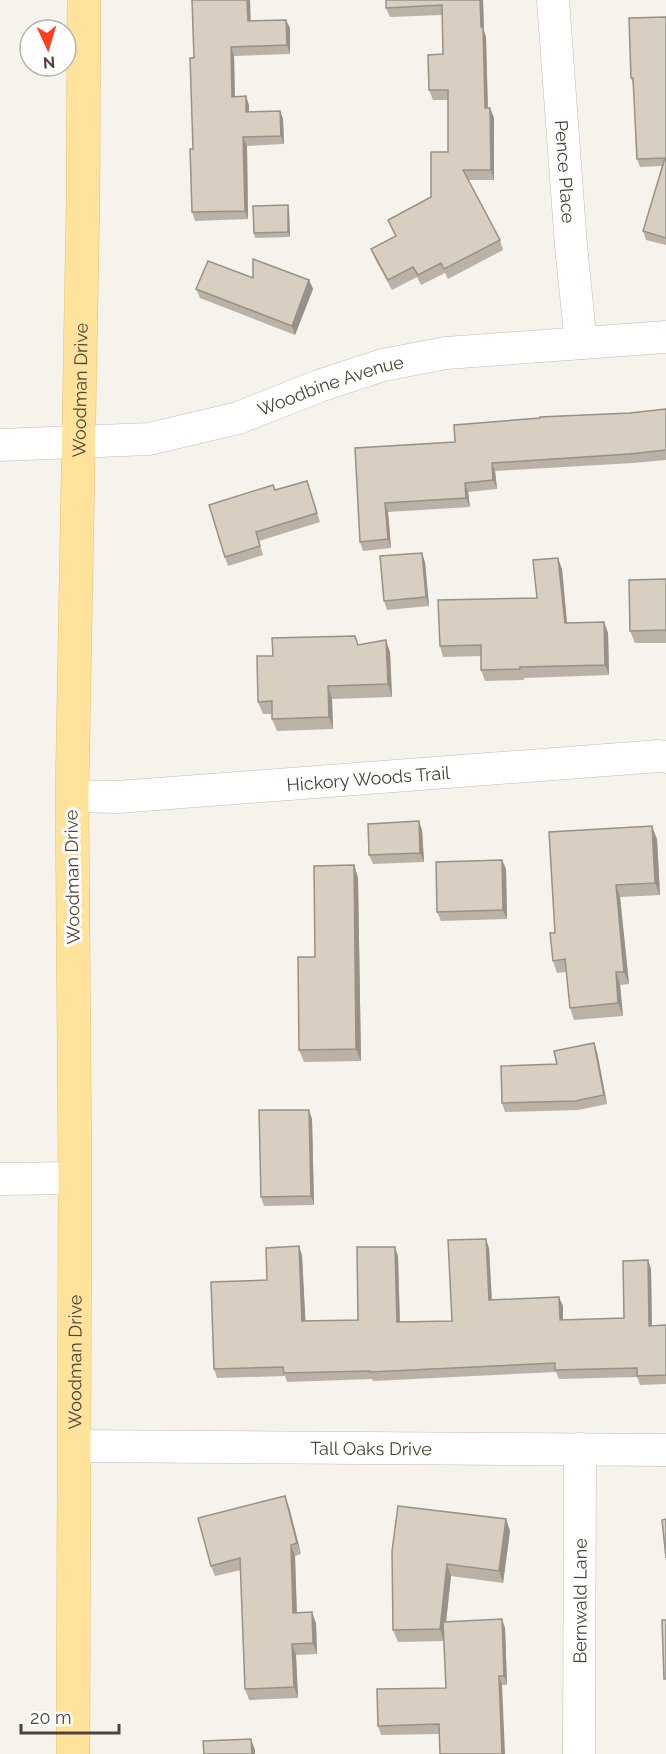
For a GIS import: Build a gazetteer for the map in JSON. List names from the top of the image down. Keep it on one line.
{"streets":{"main road":["Woodman Drive"],"street":["Pence Place","Woodbine Avenue","Hickory Woods Trail","Tall Oaks Drive","Bernwald Lane"]},"crossings":[["Pence Place","Woodbine Avenue"],["Woodbine Avenue","Woodman Drive"],["Woodman Drive","Hickory Woods Trail"],["Woodman Drive","Tall Oaks Drive"],["Tall Oaks Drive","Bernwald Lane"]],"scale_bar":"20 m","north":"bottom"}
